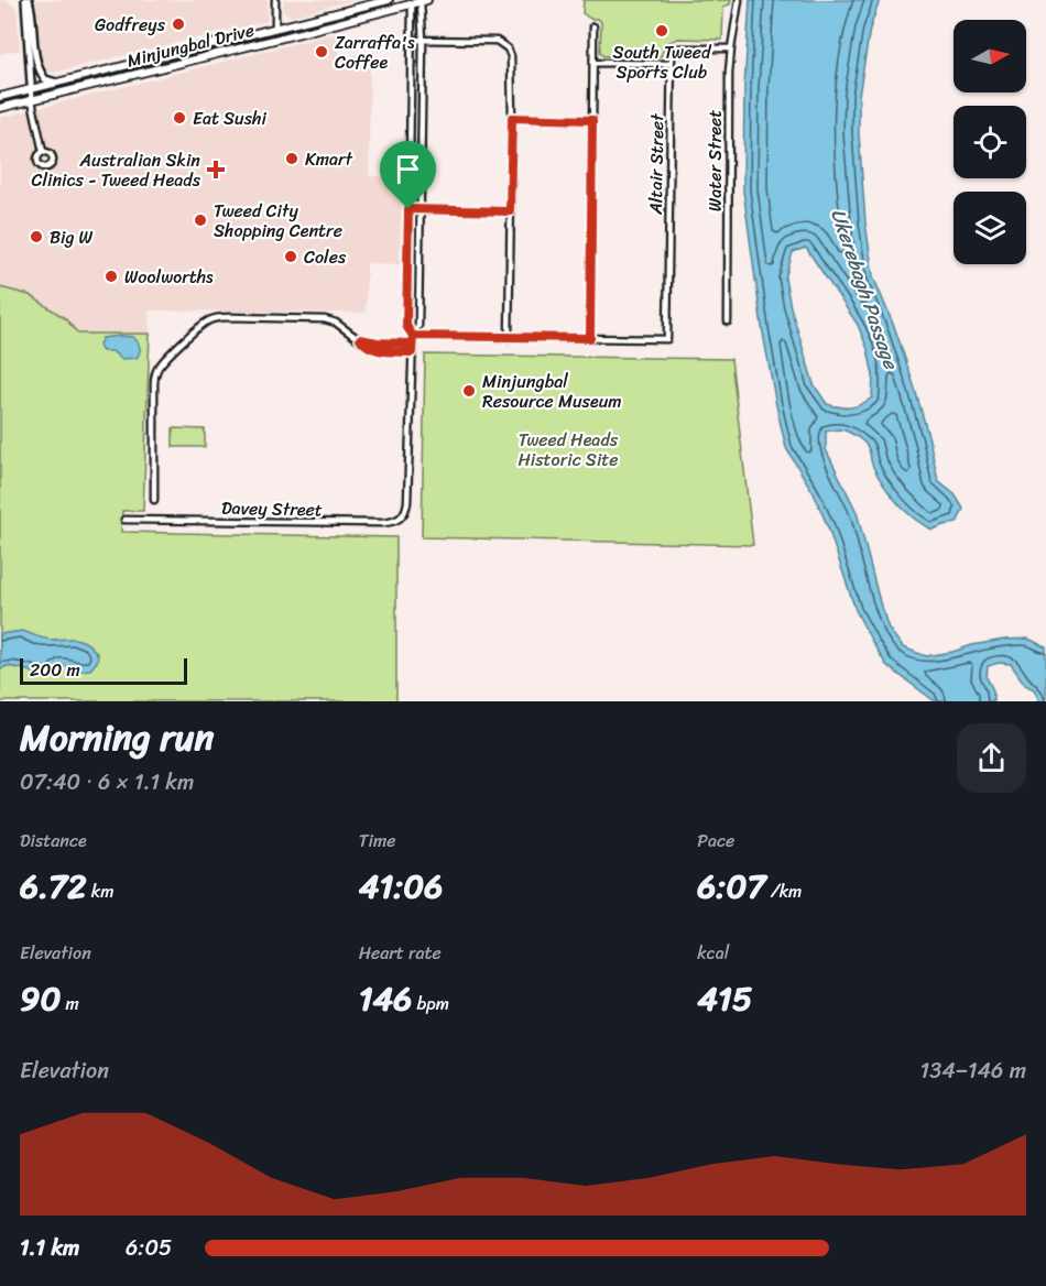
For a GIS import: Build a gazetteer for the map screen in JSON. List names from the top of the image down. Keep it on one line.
{"streets":{"main road":["Minjungbal Drive"],"street":["Water Street","Altair Street","Davey Street"]},"water":["Ukerebagh Passage"],"parks":["Tweed Heads Historic Site"],"places":{"other":["Godfreys","South Tweed Sports Club","Zarraffa's Coffee","Eat Sushi","Kmart","Tweed City Shopping Centre","Big W","Coles","Woolworths","Minjungbal Resource Museum"],"health":["Australian Skin Clinics - Tweed Heads"]},"scale_bar":"200 m","north":"right","page":{"scale":"200 m","heading":["Morning run","07:40 · 6 × 1.1 km"],"stats":[["Distance","6.72 km"],["Time","41:06"],["Pace","6:07 /km"],["Elevation","90 m"],["Heart rate","146 bpm"],["kcal","415"]],"chart":["Elevation","134–146 m"],"list":[{"name":"1.1 km","note":"6:05"}]}}
